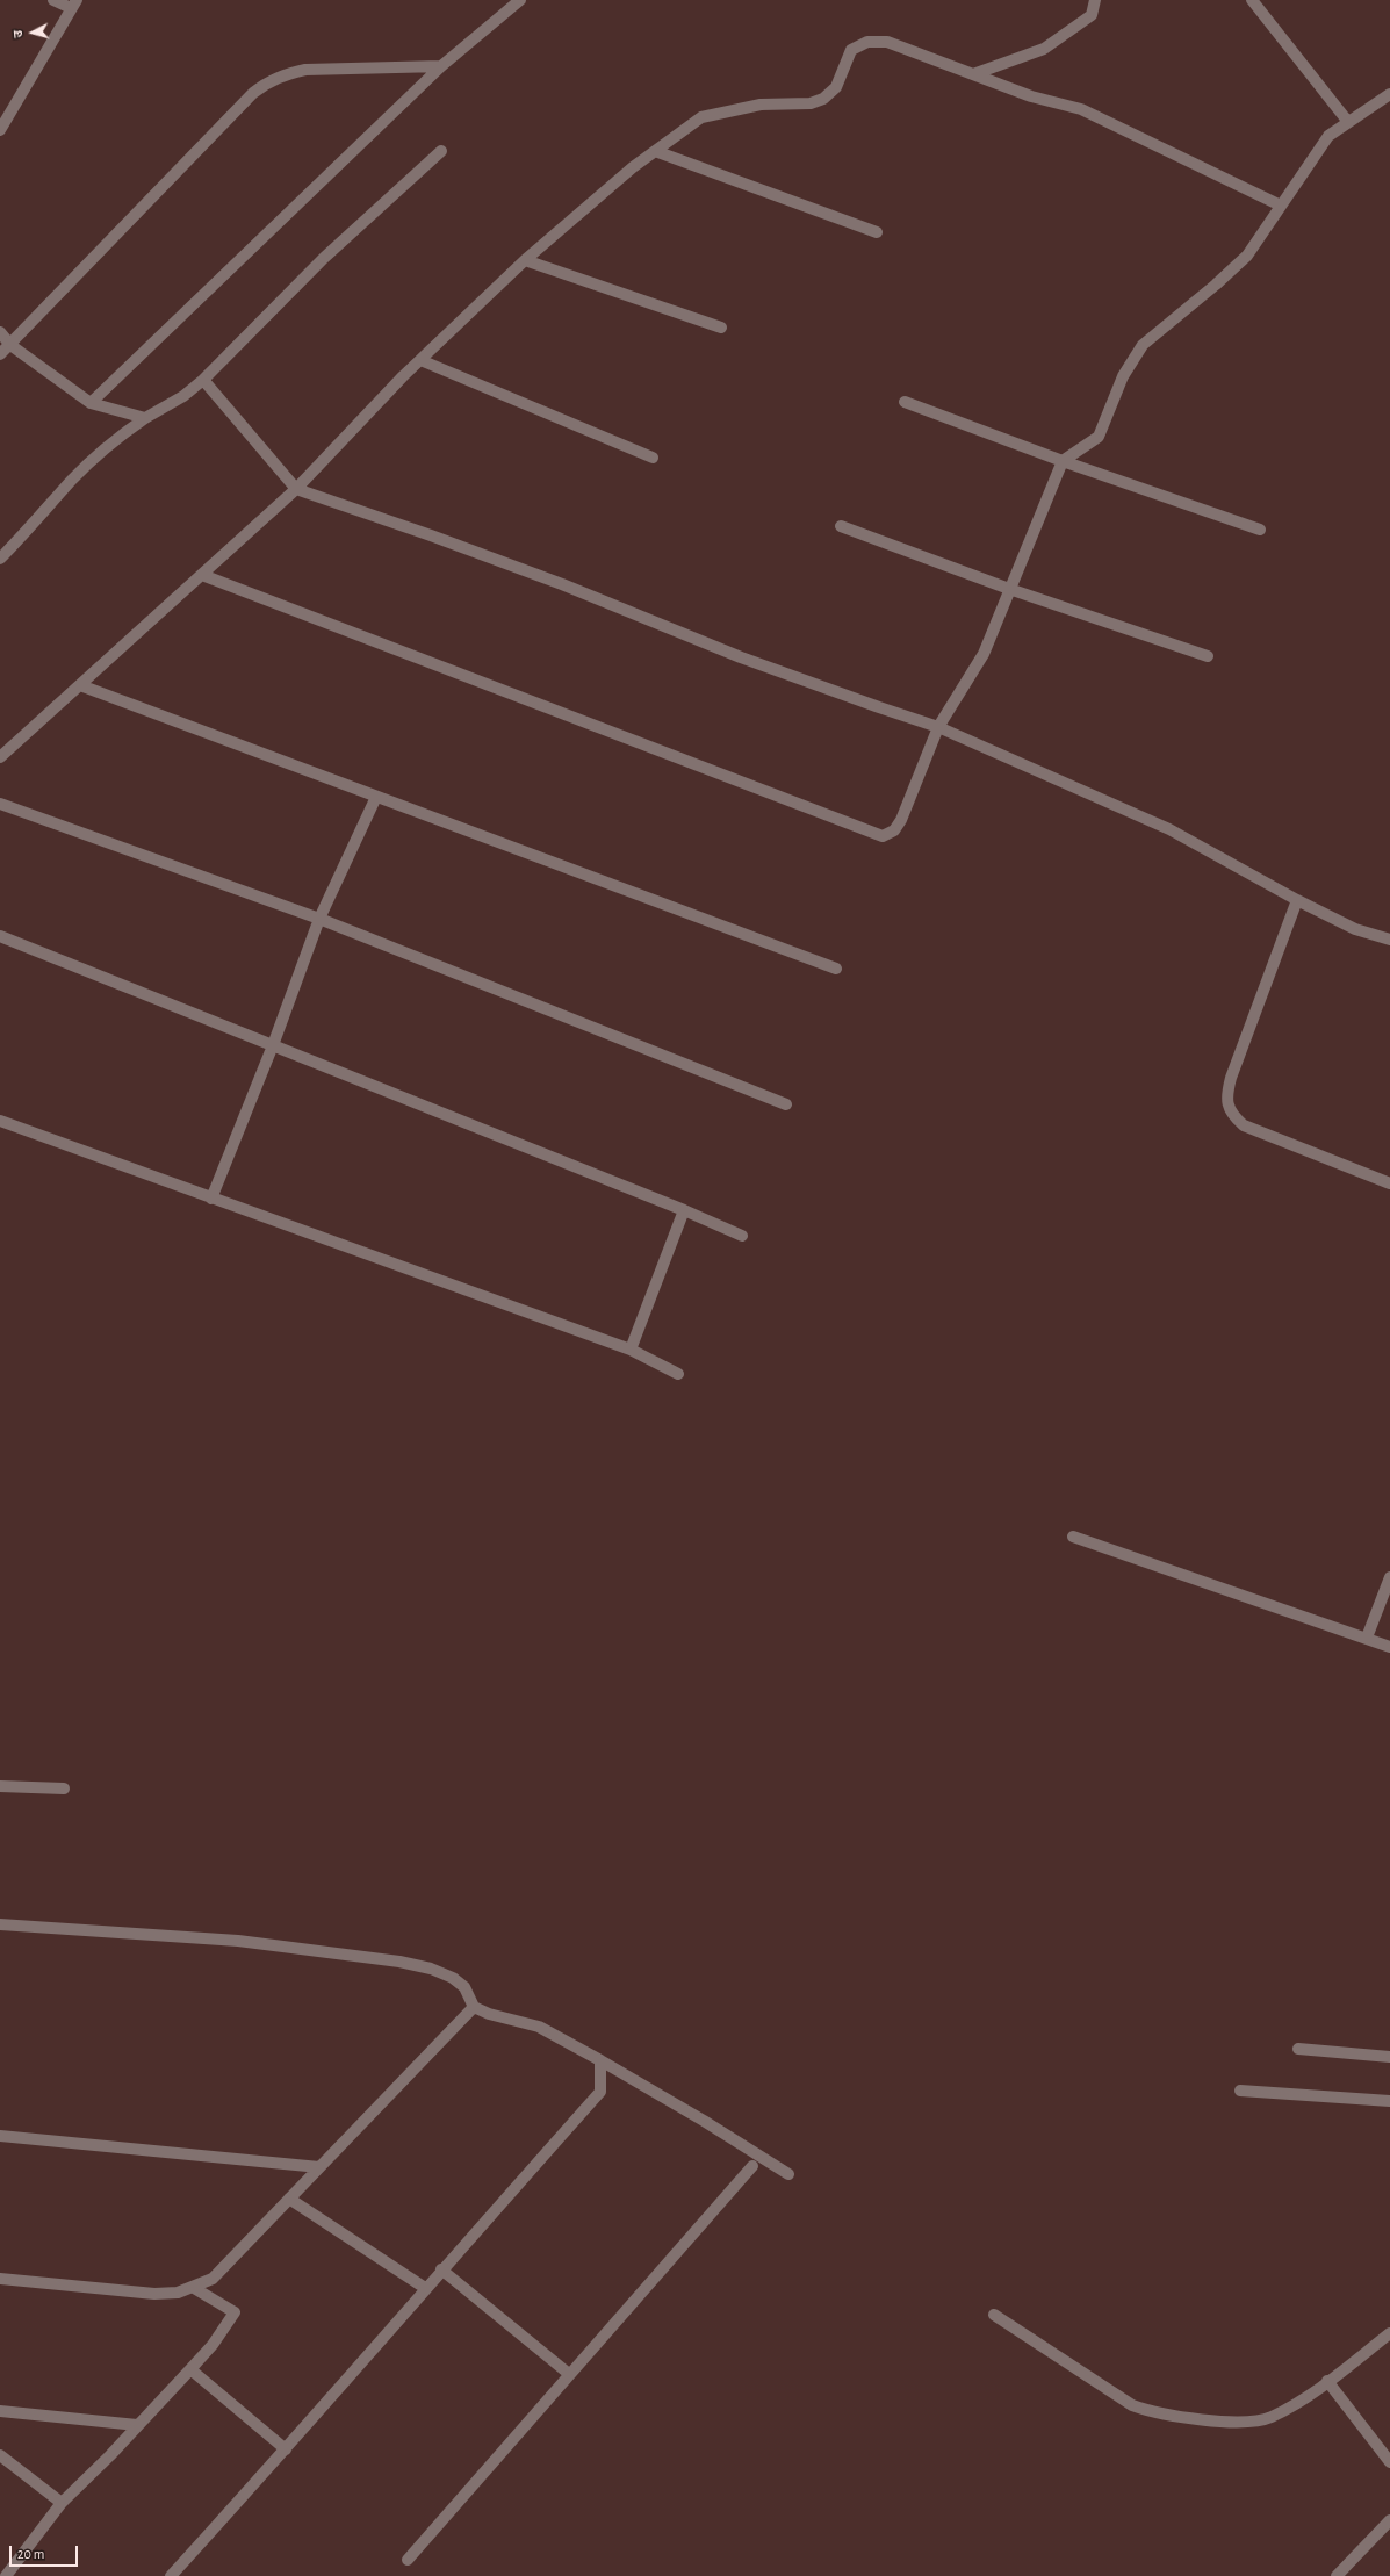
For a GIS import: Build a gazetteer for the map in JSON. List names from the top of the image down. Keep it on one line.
{"scale_bar":"20 m","north":"left"}
